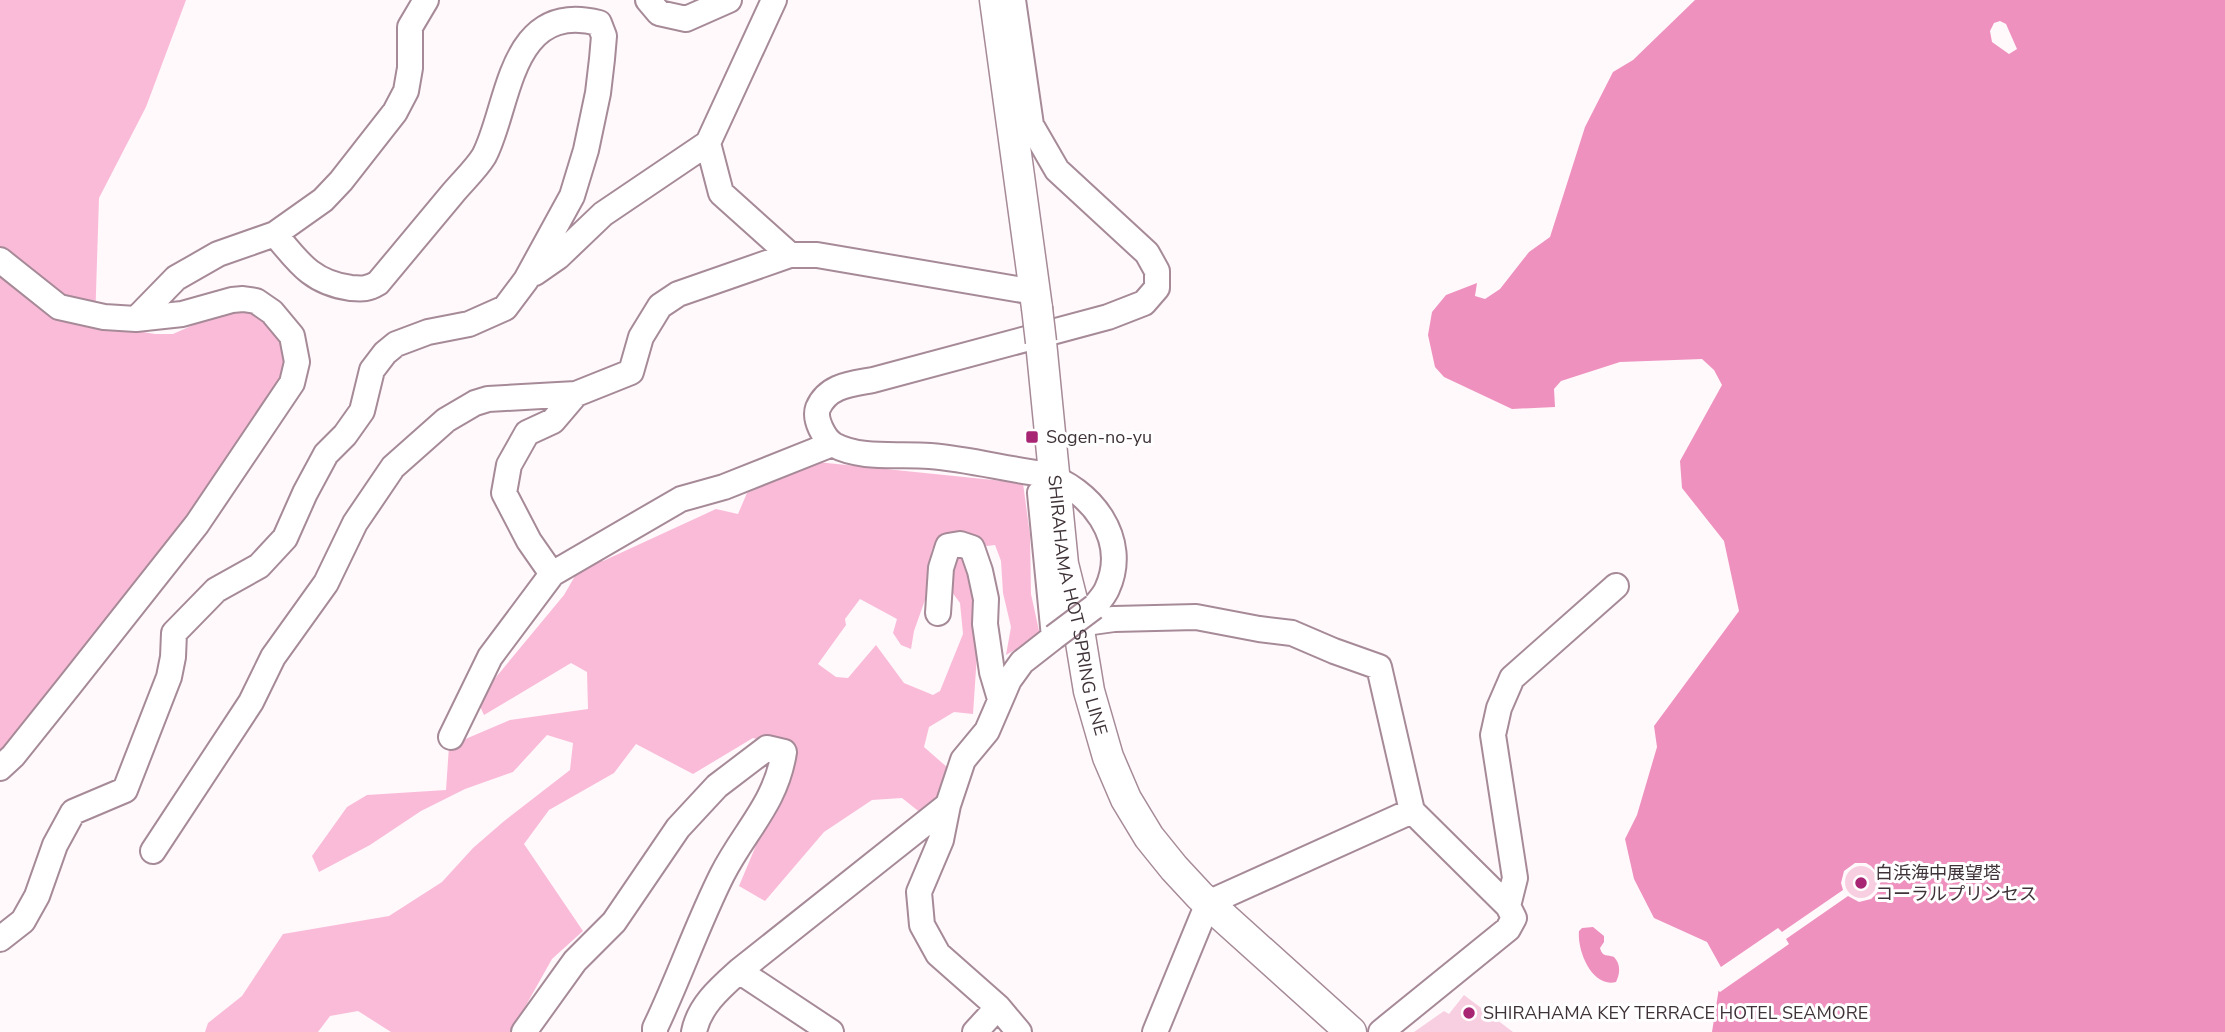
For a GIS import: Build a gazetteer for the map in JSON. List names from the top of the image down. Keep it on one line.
{"streets":{"main road":["SHIRAHAMA HOT SPRING LINE"]},"places":{"transit":["Sogen-no-yu"],"other":["白浜海中展望塔 コーラルプリンセス","SHIRAHAMA KEY TERRACE HOTEL SEAMORE"]}}
